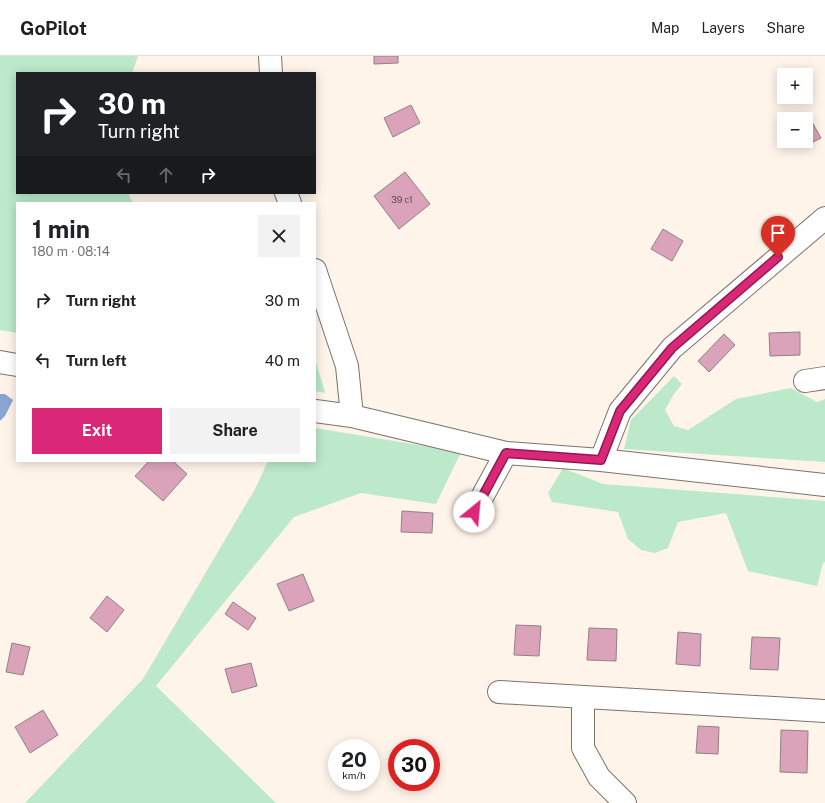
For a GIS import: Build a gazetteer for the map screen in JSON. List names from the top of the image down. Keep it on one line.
{"house_numbers":["39 с1"],"page":{"header":"GoPilot","nav":["Map","Layers","Share"],"map_buttons":["+","−"],"turn":["30 m","Turn right"],"heading":["1 min","180 m · 08:14"],"list":[{"name":"Turn right","value":"30 m"},{"name":"Turn left","value":"40 m"}],"buttons":["Exit","Share"],"speed":"20 km/h","limit":"30"}}
